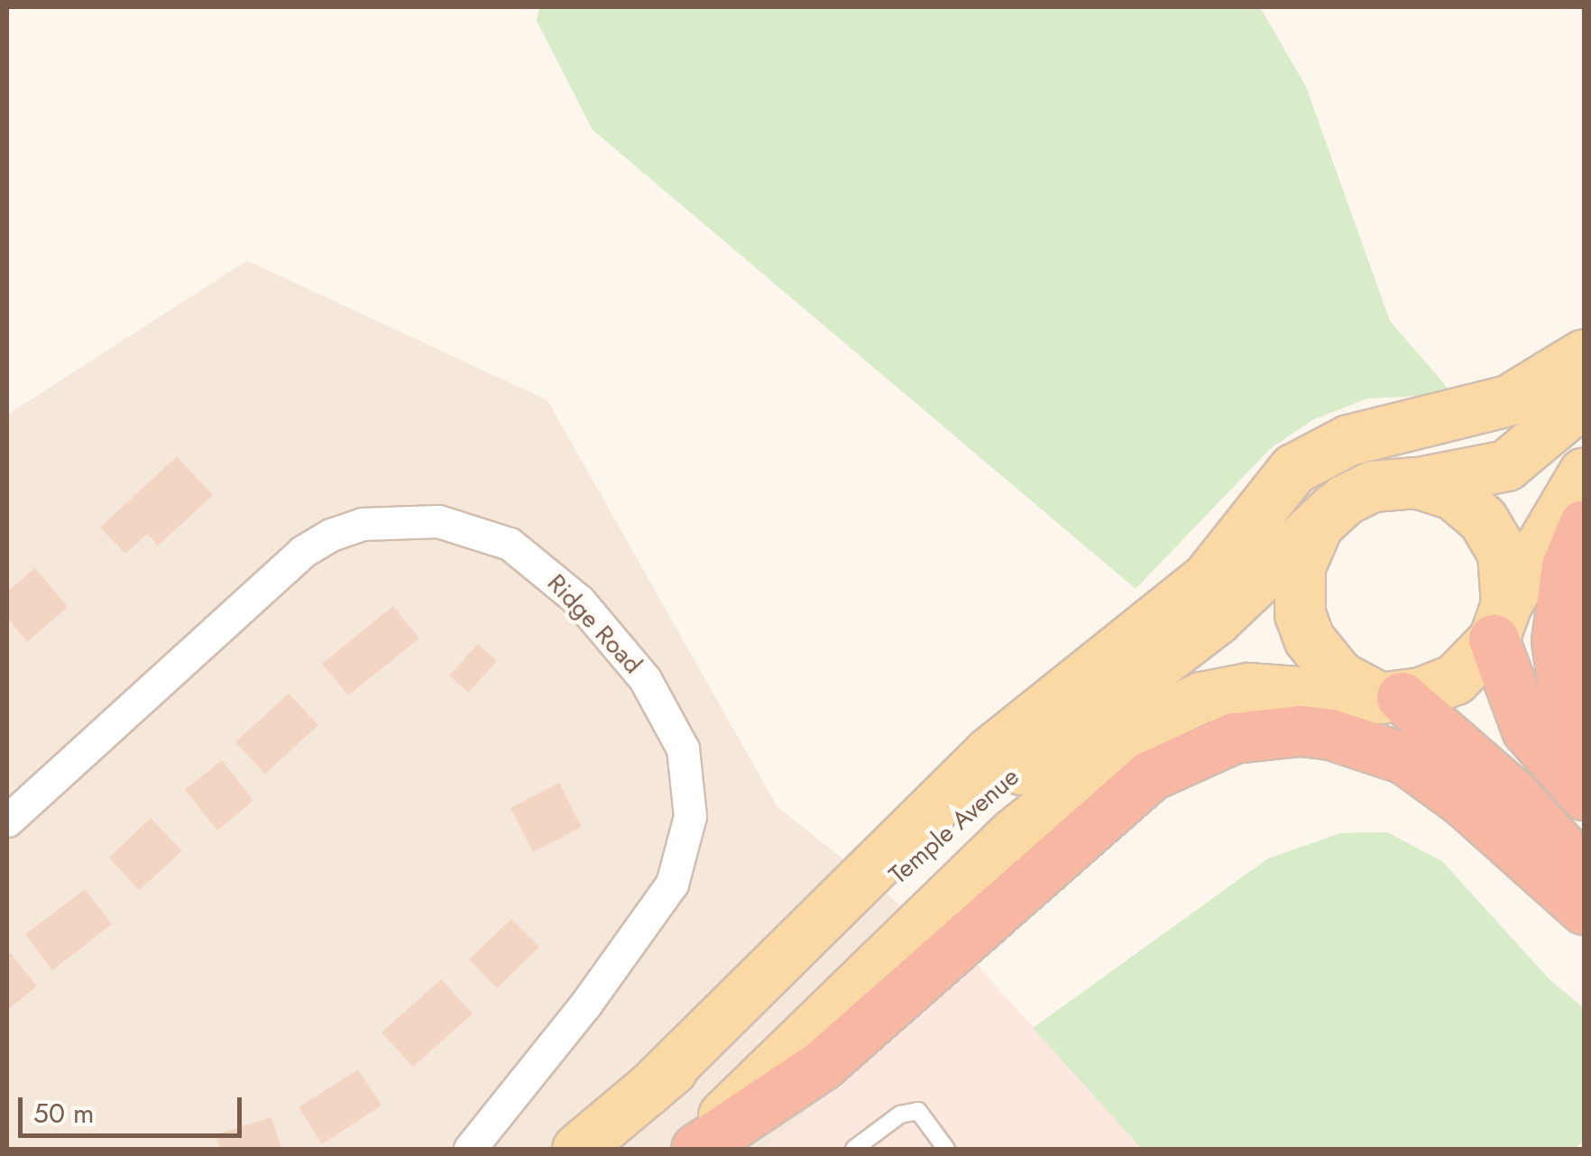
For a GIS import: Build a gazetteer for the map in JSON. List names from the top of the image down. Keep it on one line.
{"streets":{"main road":["Temple Avenue"],"street":["Ridge Road"]},"scale_bar":"50 m"}
